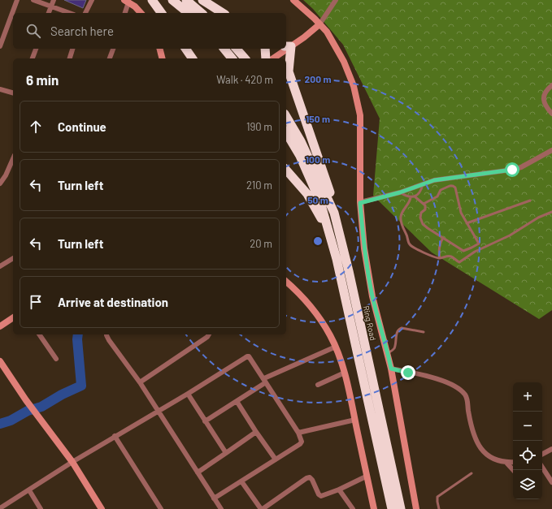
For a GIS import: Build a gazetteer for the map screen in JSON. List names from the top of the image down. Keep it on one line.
{"streets":{"highway":["Ring Road"]},"page":{"search":"Search here","heading":["6 min","Walk · 420 m"],"list":[["Continue","190 m"],["Turn left","210 m"],["Turn left","20 m"],"Arrive at destination"],"map_buttons":["+","−"]},"rings":["200 m","150 m","100 m","50 m"]}
